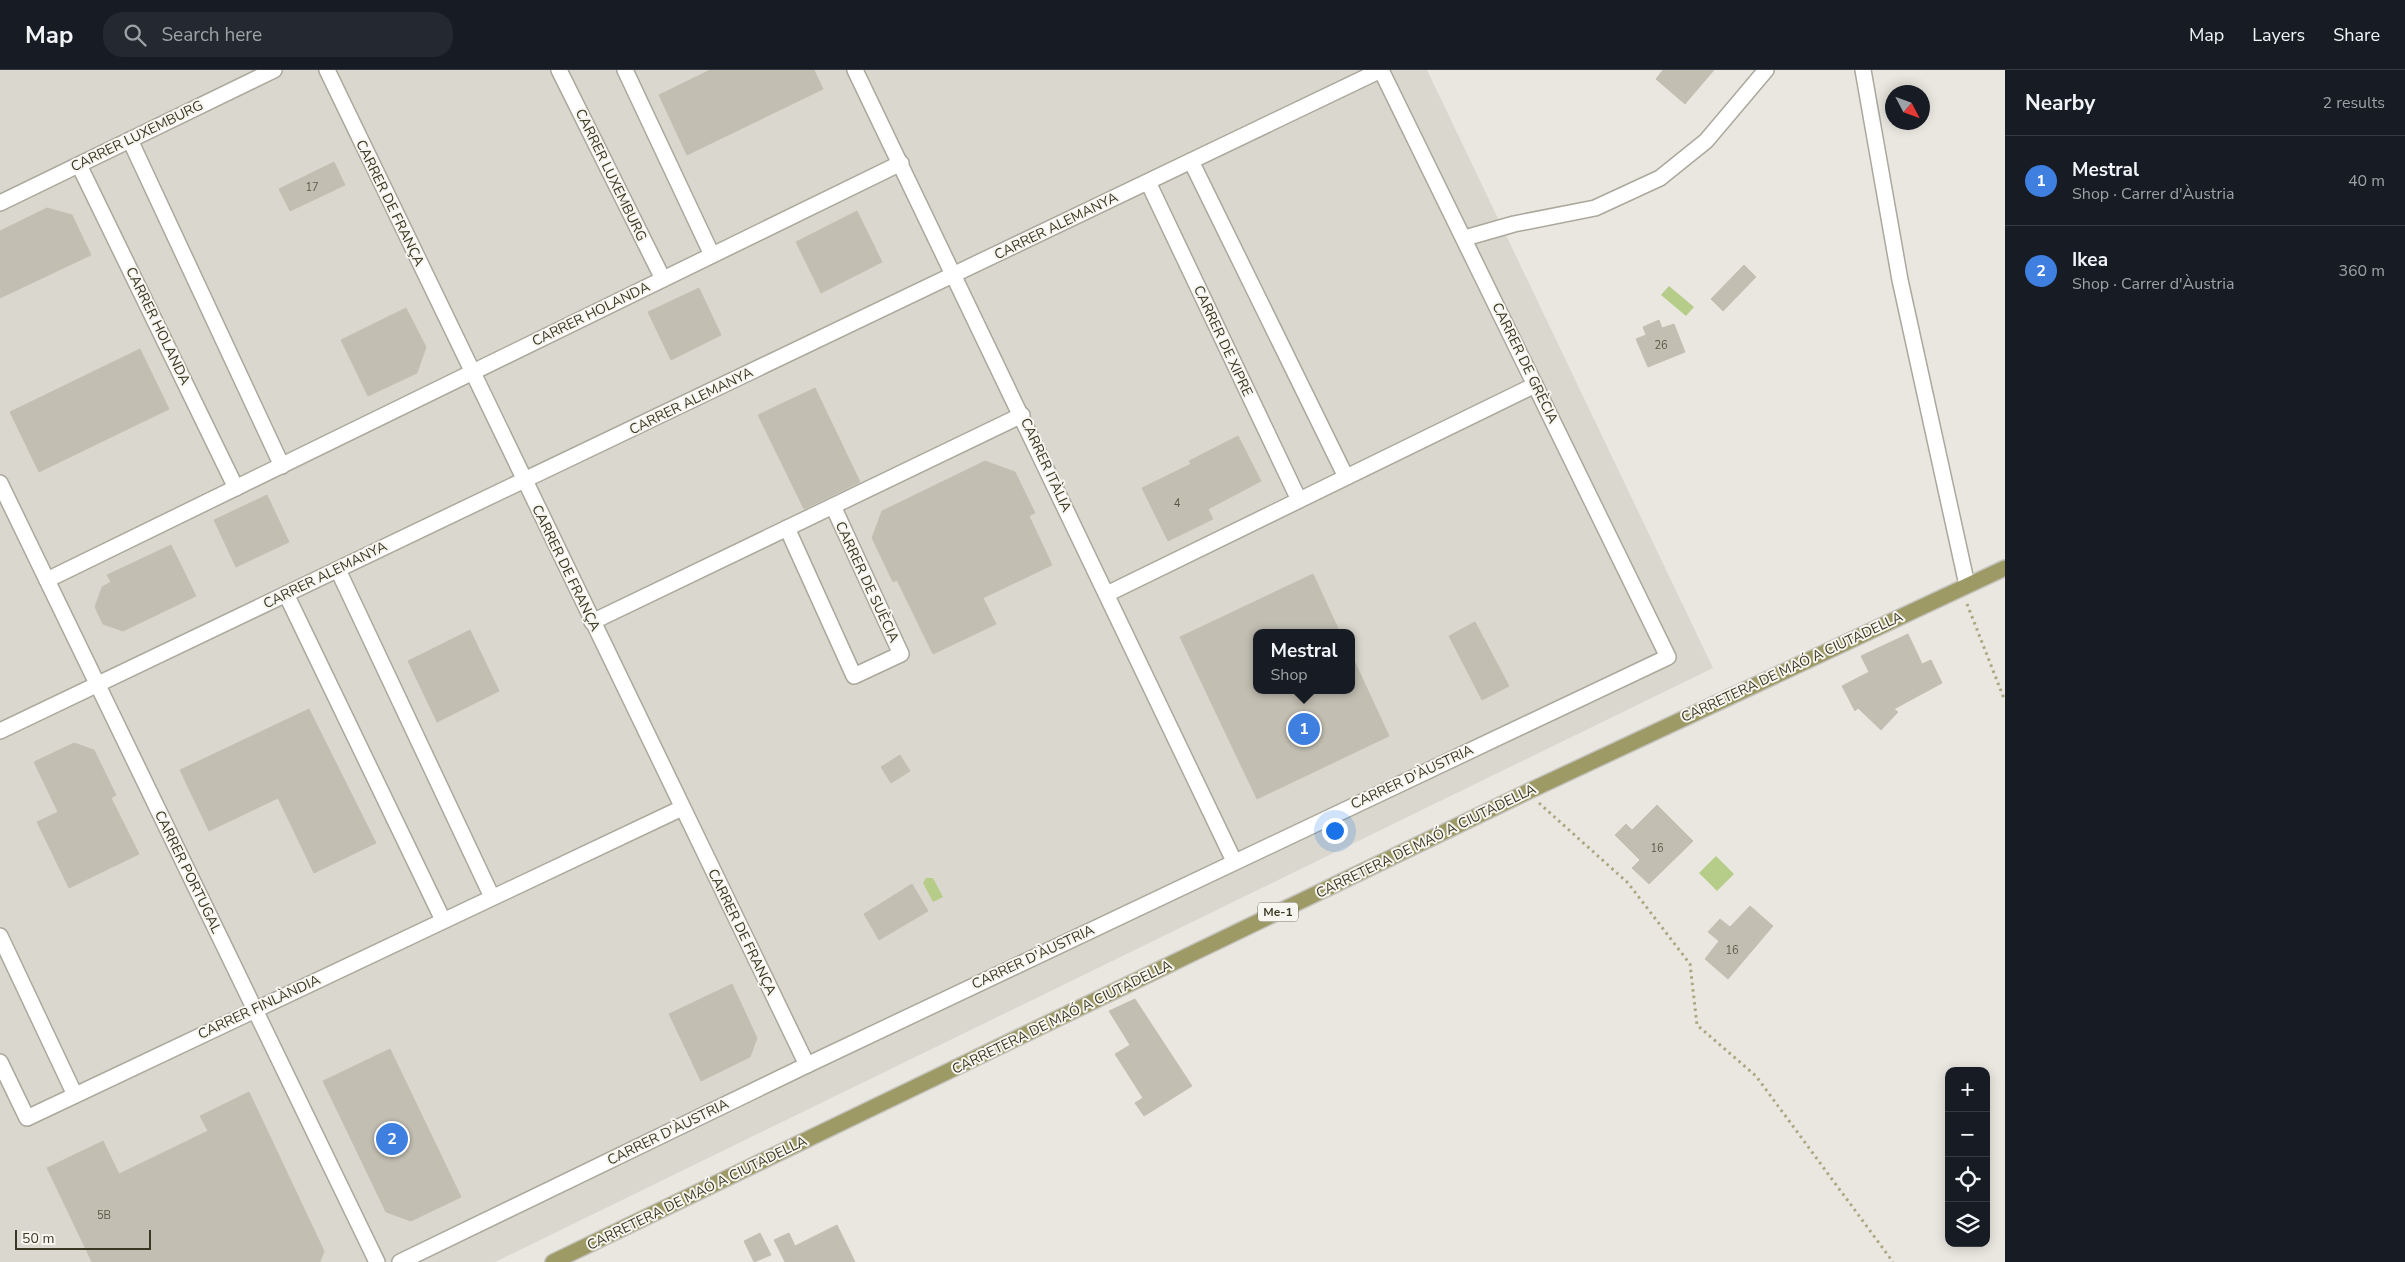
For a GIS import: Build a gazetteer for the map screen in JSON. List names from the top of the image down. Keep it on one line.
{"streets":{"main road":["CARRETERA DE MAÓ A CIUTADELLA","Me-1"],"street":["CARRER LUXEMBURG","CARRER DE FRANÇA","CARRER ALEMANYA","CARRER HOLANDA","CARRER DE XIPRE","CARRER DE GRÈCIA","CARRER ITÀLIA","CARRER DE SUÈCIA","CARRER D'ÀUSTRIA","CARRER PORTUGAL","CARRER FINLÀNDIA"]},"crossings":[["CARRER LUXEMBURG","CARRER HOLANDA"],["CARRER DE FRANÇA","CARRER ALEMANYA"],["CARRER DE FRANÇA","CARRER HOLANDA"],["CARRER DE FRANÇA","CARRER DE SUÈCIA"],["CARRER DE FRANÇA","CARRER D'ÀUSTRIA"],["CARRER DE FRANÇA","CARRER FINLÀNDIA"],["CARRER ALEMANYA","CARRER DE XIPRE"],["CARRER ALEMANYA","CARRER DE GRÈCIA"],["CARRER ALEMANYA","CARRER ITÀLIA"],["CARRER ALEMANYA","CARRER PORTUGAL"],["CARRER HOLANDA","CARRER ITÀLIA"],["CARRER HOLANDA","CARRER PORTUGAL"],["CARRER DE GRÈCIA","CARRER D'ÀUSTRIA"],["CARRER ITÀLIA","CARRER DE SUÈCIA"],["CARRER ITÀLIA","CARRER D'ÀUSTRIA"],["CARRER PORTUGAL","CARRER FINLÀNDIA"]],"house_numbers":["17","26","4","16","16","5B"],"scale_bar":"50 m","north":"bottom right","page":{"header":"Map","search":"Search here","nav":["Map","Layers","Share"],"heading":["Nearby","2 results"],"list":[{"mark":"1","name":"Mestral","note":"Shop · Carrer d'Àustria","value":"40 m"},{"mark":"2","name":"Ikea","note":"Shop · Carrer d'Àustria","value":"360 m"}],"popup":["Mestral","Shop"],"pins":["1","2"],"map_buttons":["+","−"],"scale":"50 m"}}
